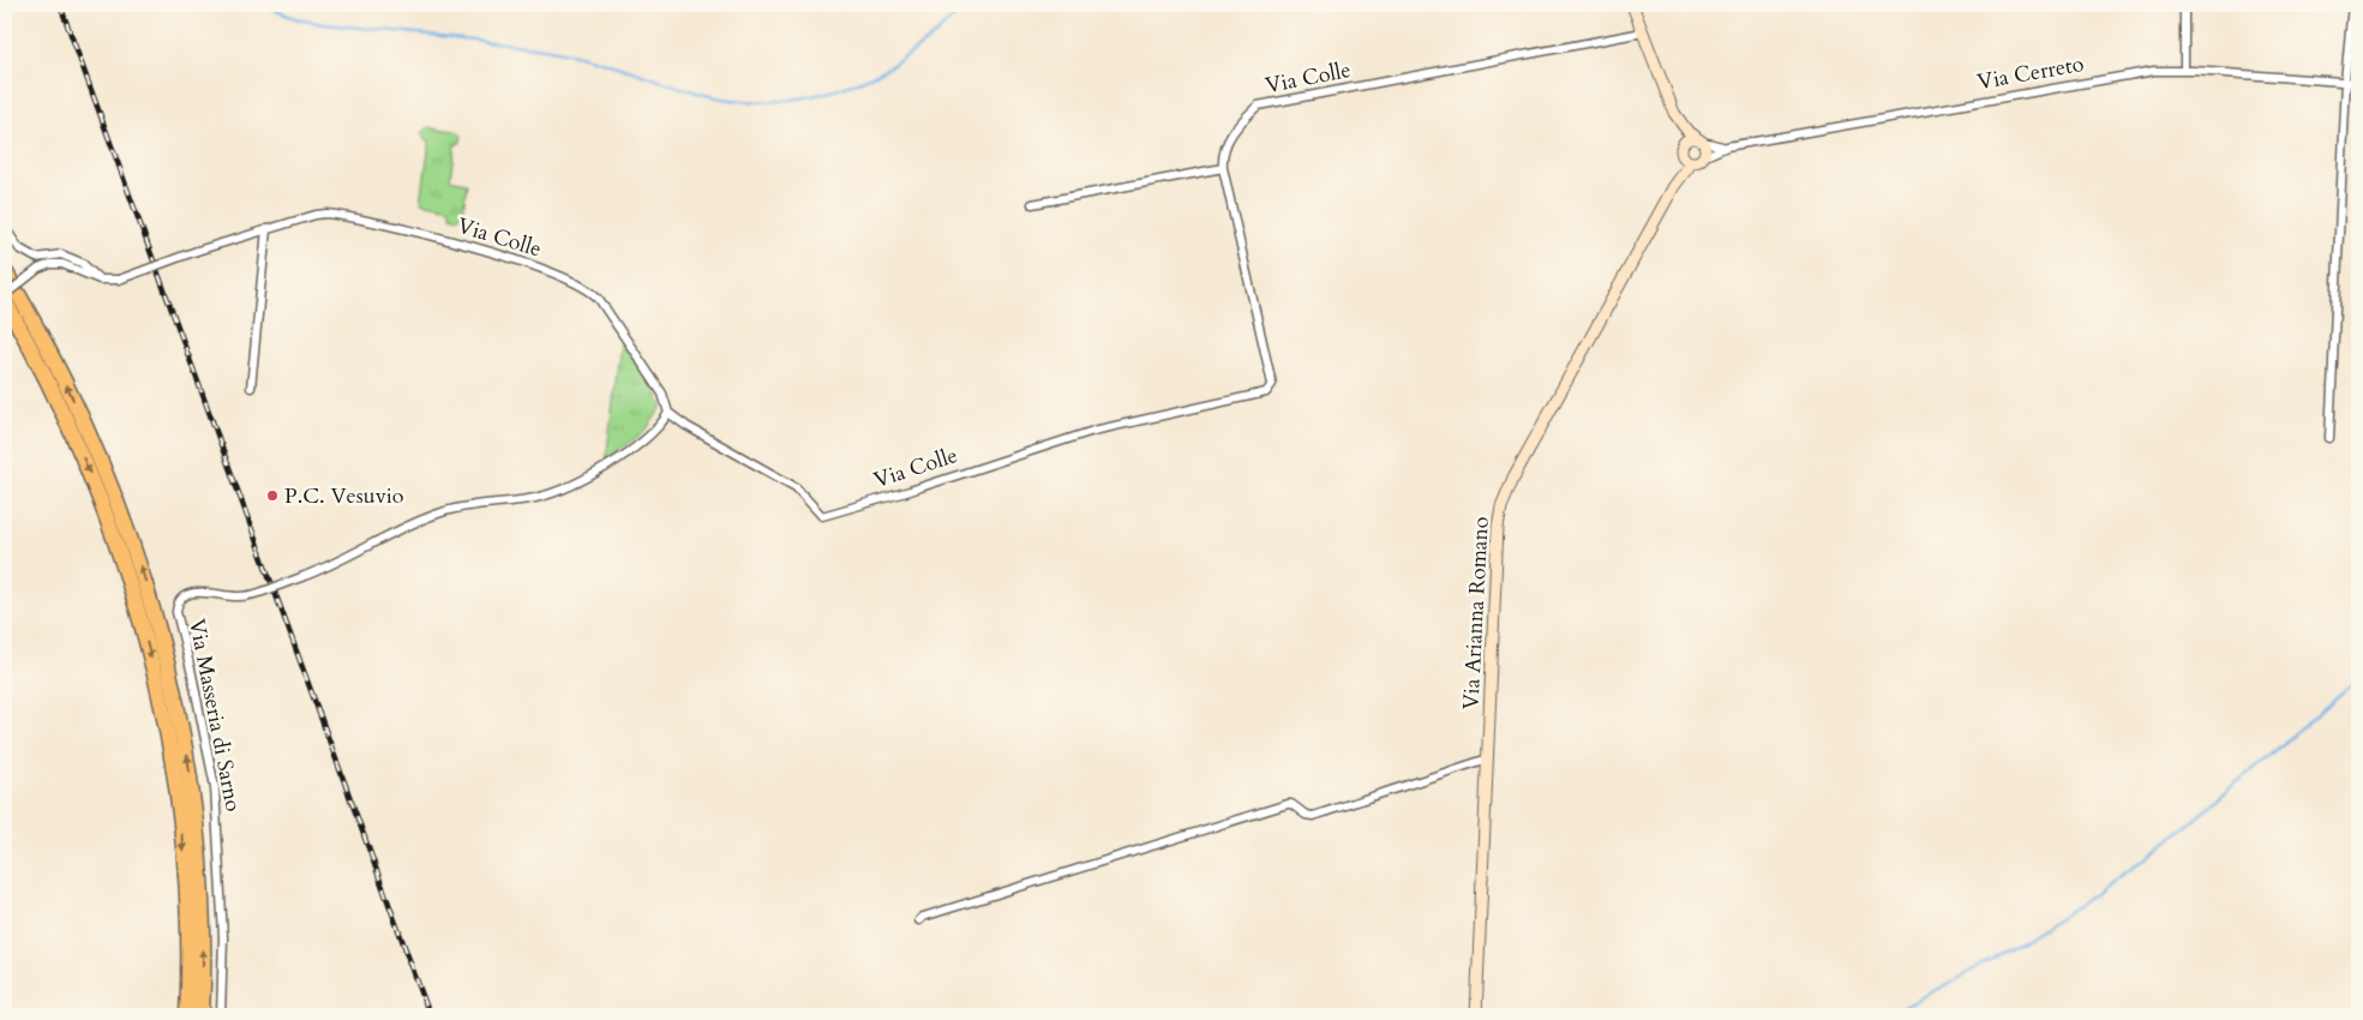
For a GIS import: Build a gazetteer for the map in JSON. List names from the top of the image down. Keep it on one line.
{"streets":{"street":["Via Cerreto","Via Colle","Via Arianna Romano","Via Masseria di Sarno"]},"crossings":[["Via Cerreto","Via Arianna Romano"],["Via Colle","Via Arianna Romano"],["Via Colle","Via Masseria di Sarno"]],"places":["P.C. Vesuvio"]}
